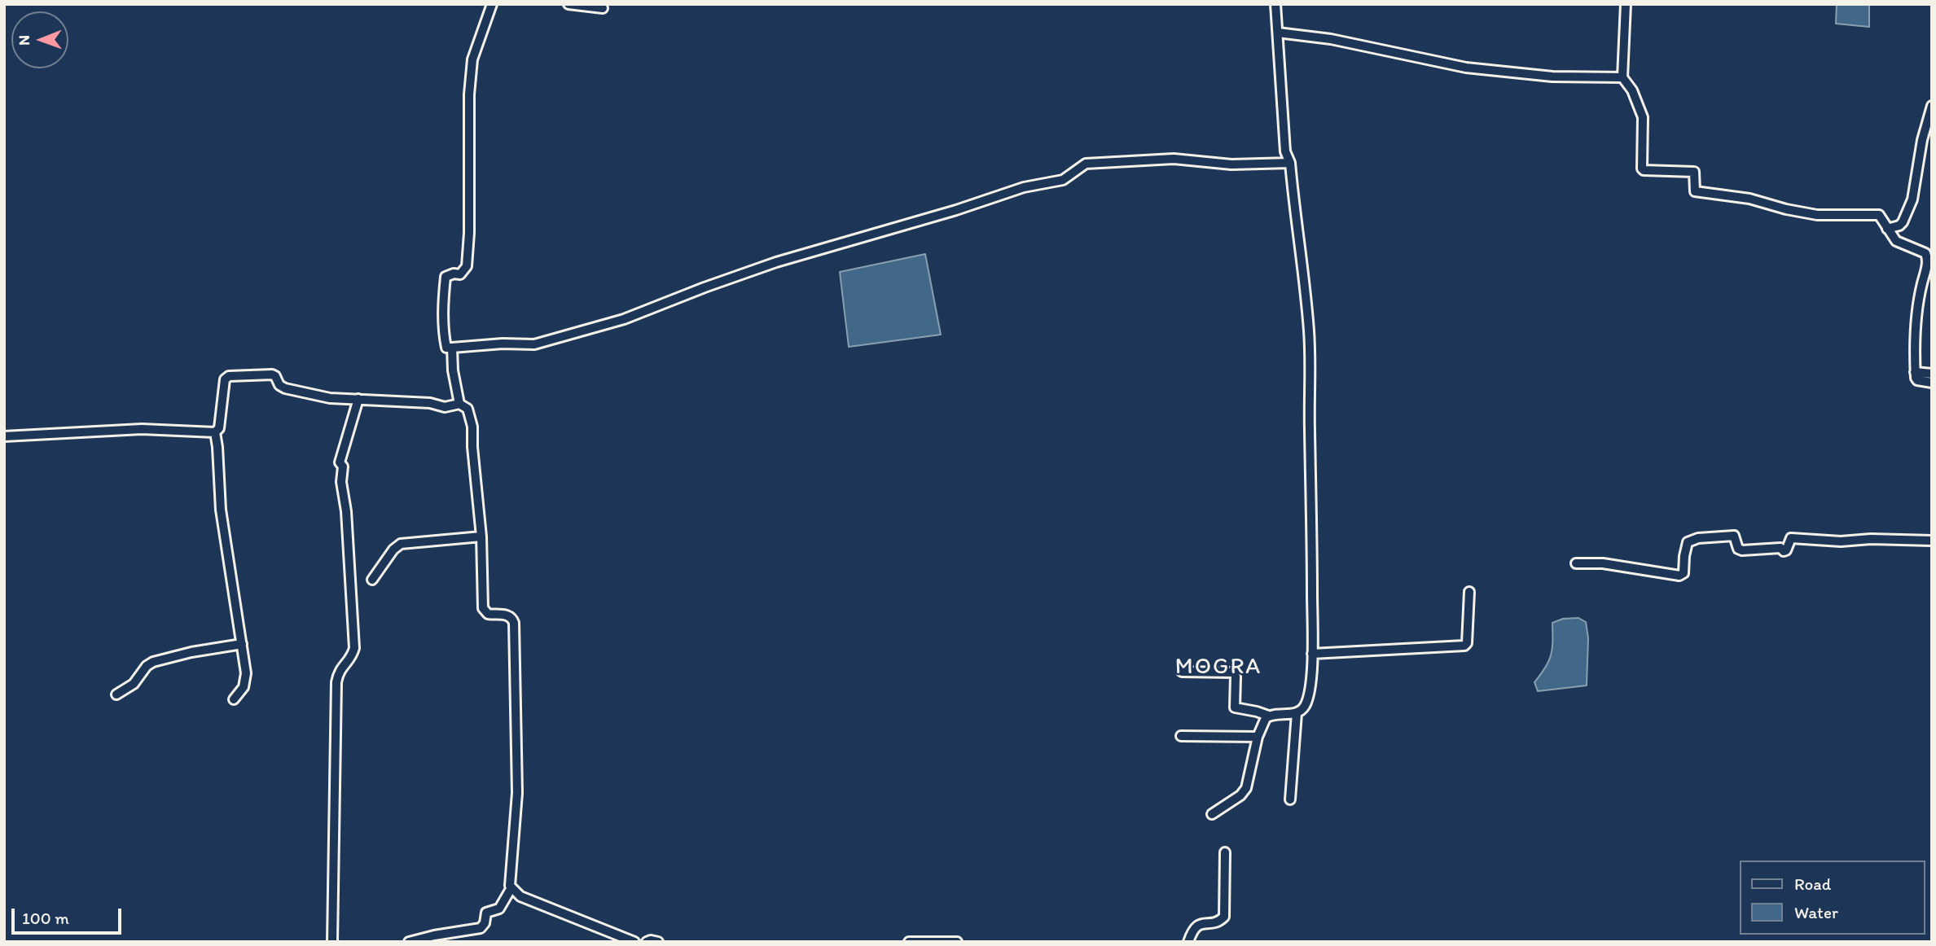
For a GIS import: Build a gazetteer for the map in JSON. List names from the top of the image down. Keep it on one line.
{"districts":["MOGRA"],"legend":["Road","Water"],"scale_bar":"100 m","north":"left"}
